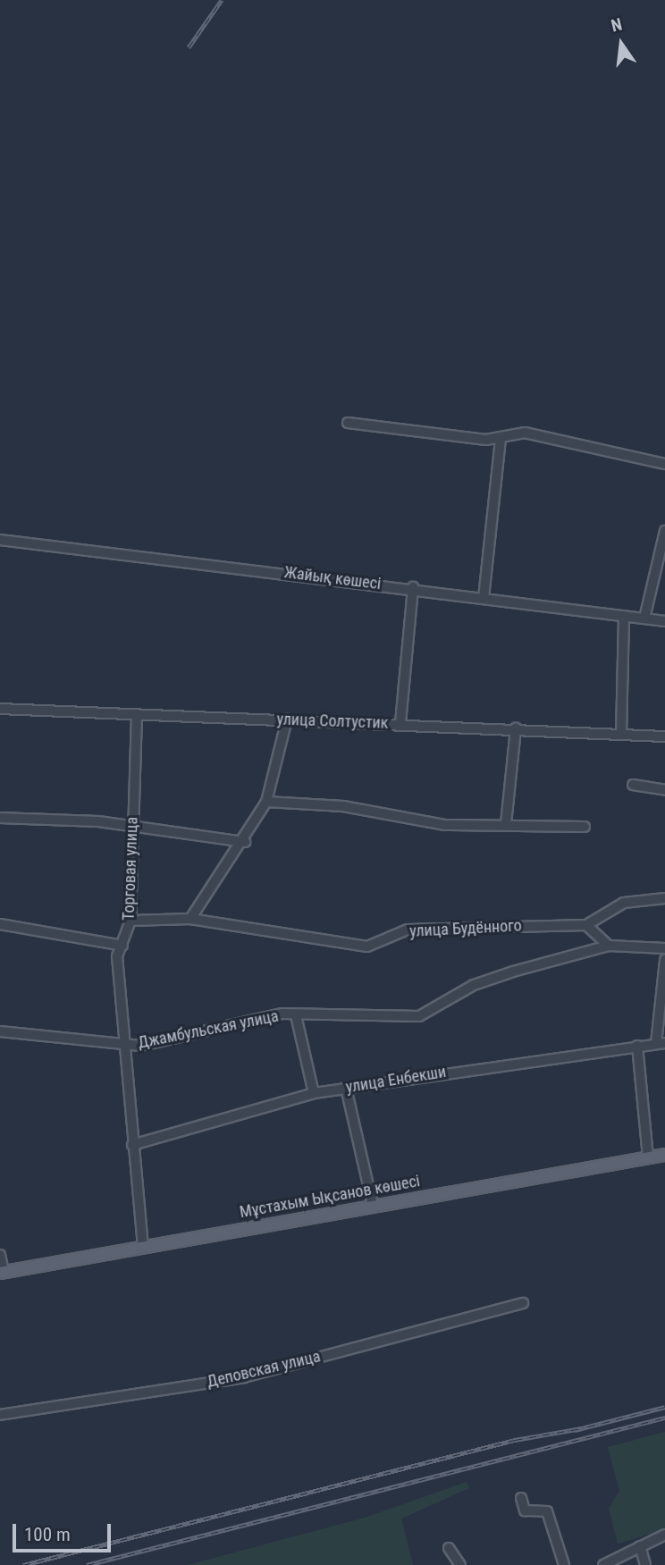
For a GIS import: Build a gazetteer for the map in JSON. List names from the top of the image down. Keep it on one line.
{"streets":{"main road":["Мұстахым Ықсанов көшесі"],"street":["Жайық көшесі","улица Солтустик","Торговая улица","улица Будённого","Джамбульская улица","улица Енбекши","Деповская улица"]},"crossings":[["улица Солтустик","Торговая улица"],["Торговая улица","улица Будённого"],["Торговая улица","Джамбульская улица"],["Торговая улица","улица Енбекши"],["Торговая улица","Мұстахым Ықсанов көшесі"]],"scale_bar":"100 m","north":"top"}
